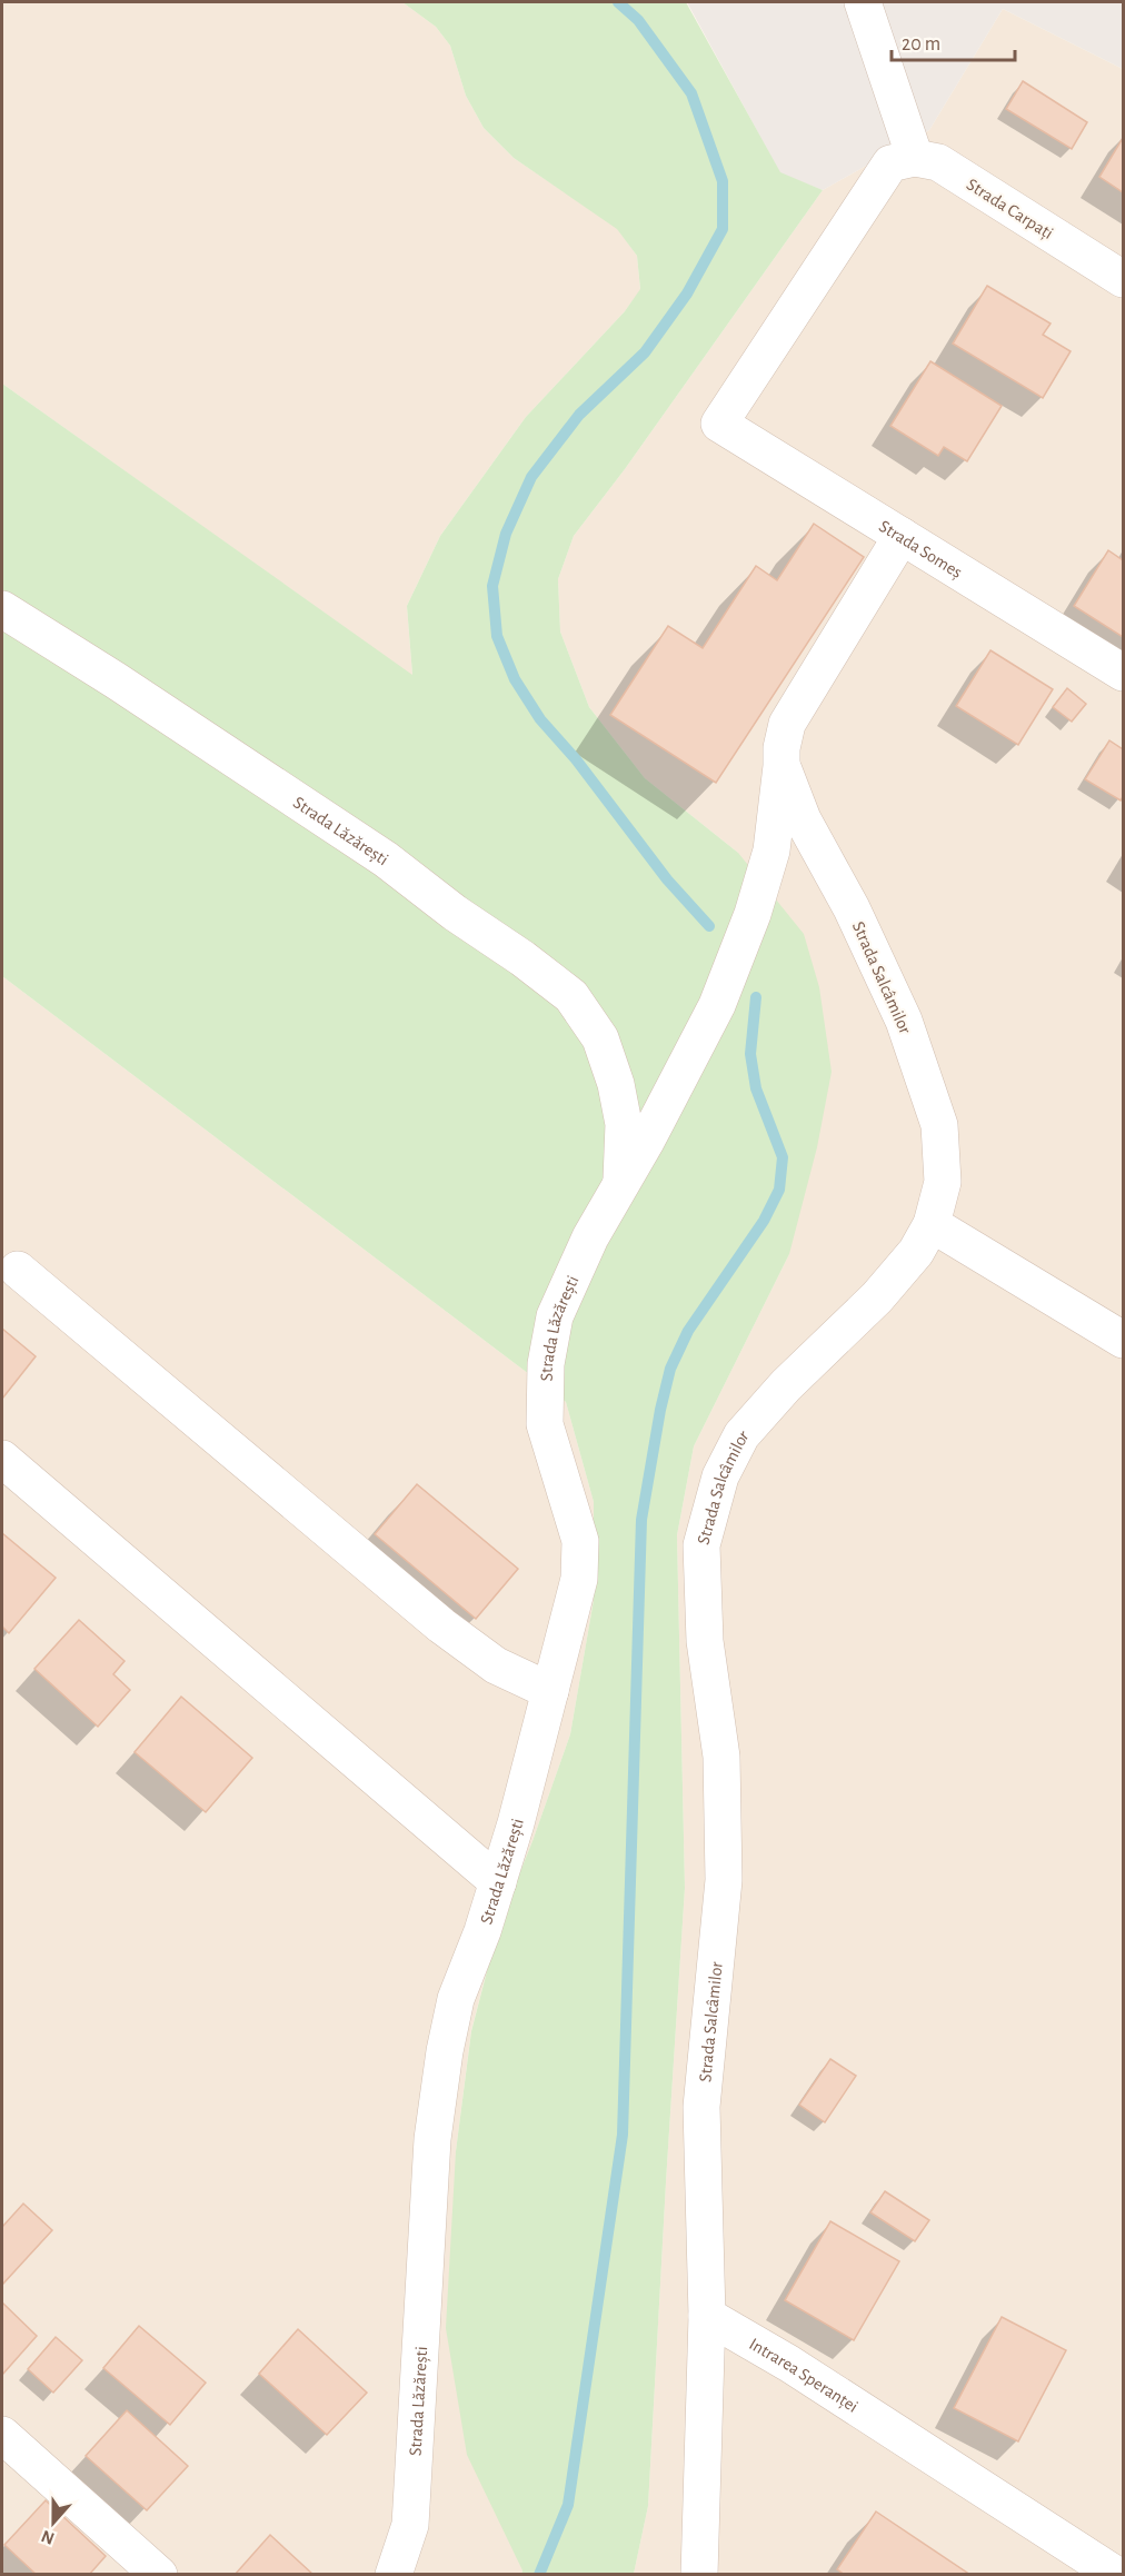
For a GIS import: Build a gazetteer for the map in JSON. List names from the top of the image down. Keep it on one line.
{"streets":{"street":["Strada Carpați","Strada Someș","Strada Lăzărești","Strada Salcâmilor","Intrarea Speranței"]},"crossings":[["Strada Carpați","Strada Someș"],["Strada Someș","Strada Lăzărești"],["Strada Lăzărești","Strada Salcâmilor"],["Strada Salcâmilor","Intrarea Speranței"]],"scale_bar":"20 m","north":"bottom"}
